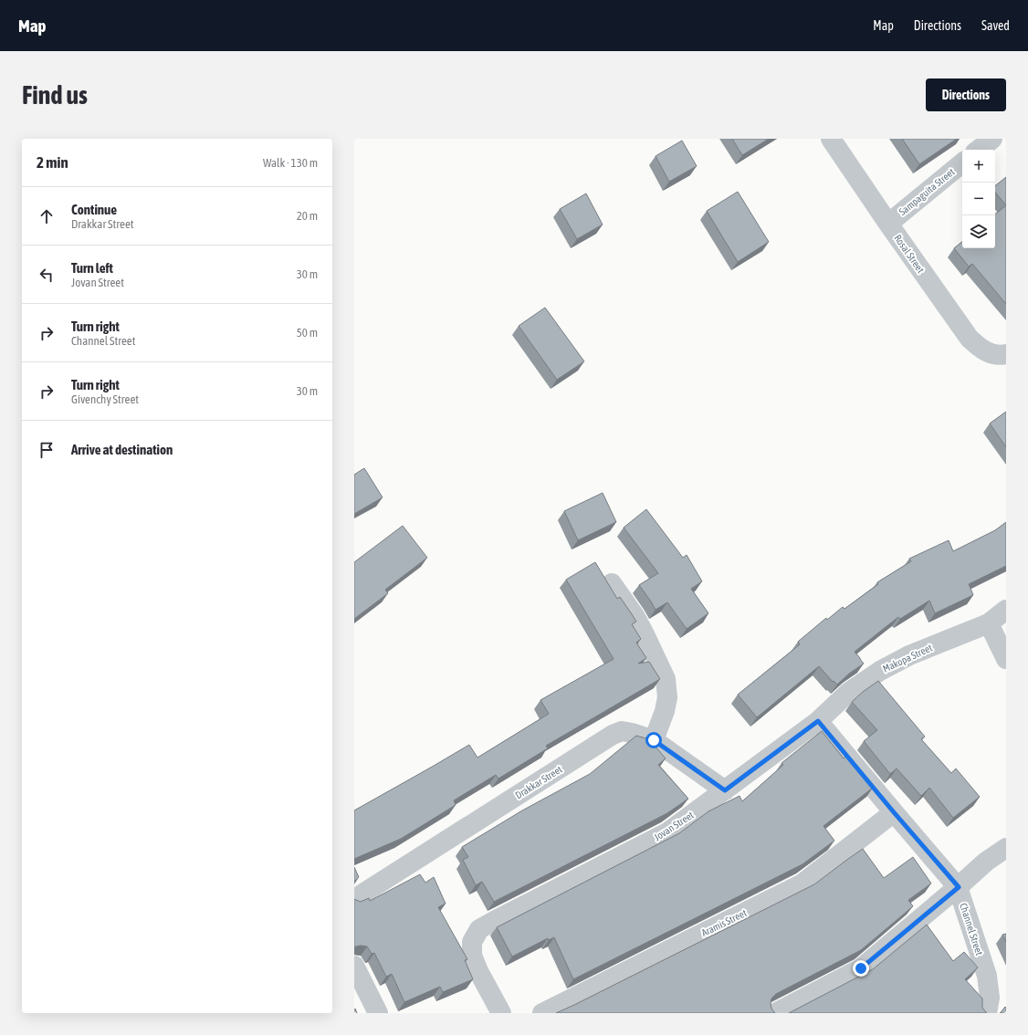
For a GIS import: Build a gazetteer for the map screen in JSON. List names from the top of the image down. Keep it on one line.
{"streets":{"street":["Sampaguita Street","Rosal Street","Makopa Street","Drakkar Street","Jovan Street","Aramis Street","Channel Street"]},"crossings":[["Sampaguita Street","Rosal Street"],["Makopa Street","Jovan Street"],["Makopa Street","Channel Street"],["Drakkar Street","Jovan Street"],["Jovan Street","Channel Street"],["Aramis Street","Channel Street"]],"page":{"header":"Map","nav":["Map","Directions","Saved"],"buttons":"Directions","title":"Find us","heading":["2 min","Walk · 130 m"],"map_buttons":["+","−"],"list":[["Continue","Drakkar Street","20 m"],["Turn left","Jovan Street","30 m"],["Turn right","Channel Street","50 m"],["Turn right","Givenchy Street","30 m"],"Arrive at destination"]}}
